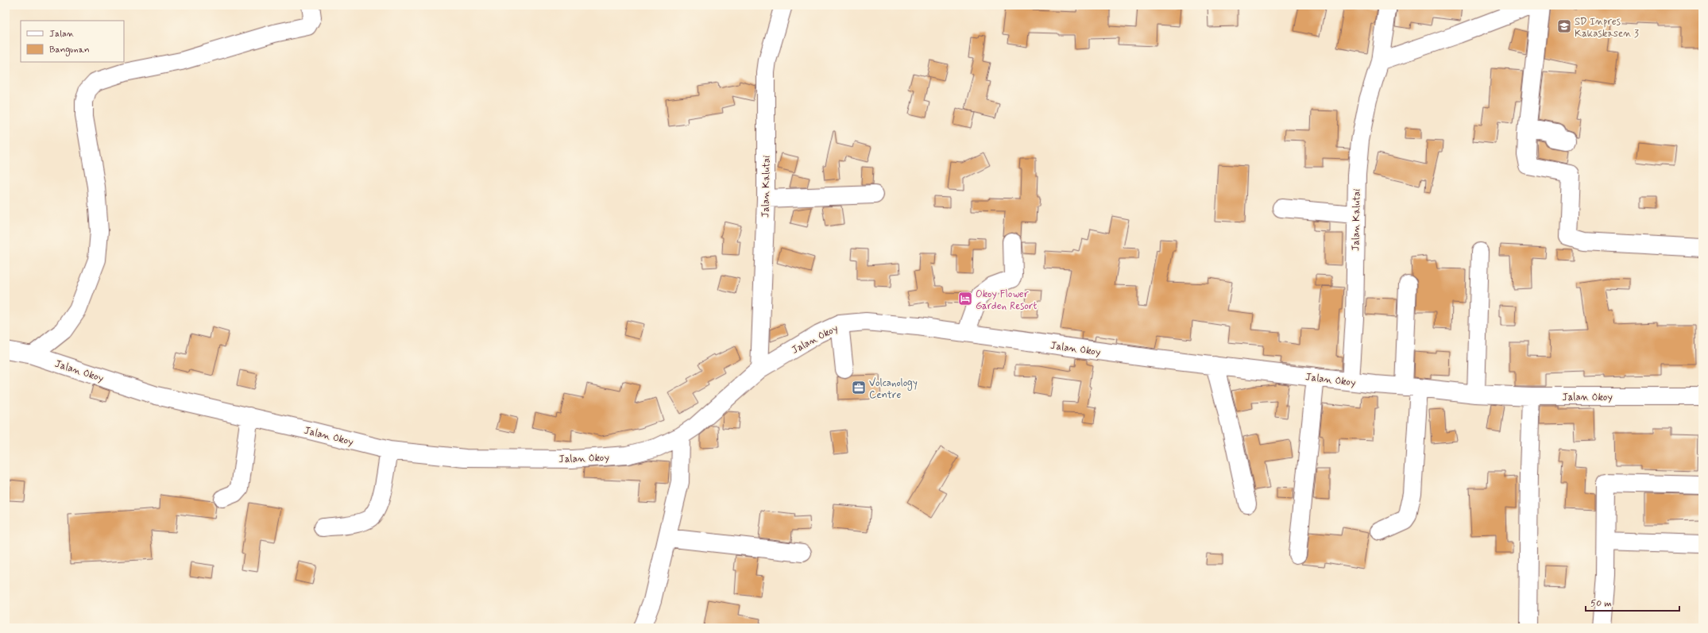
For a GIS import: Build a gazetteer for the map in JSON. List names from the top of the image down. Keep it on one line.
{"streets":{"street":["Jalan Kalutai","Jalan Okoy"]},"crossings":[["Jalan Kalutai","Jalan Okoy"]],"places":{"school or university":["SD Inpres Kakaskasen 3"],"hotel":["Okoy Flower Garden Resort"],"office":["Volcanology Centre"]},"legend":["Jalan","Bangunan"],"scale_bar":"50 m"}
